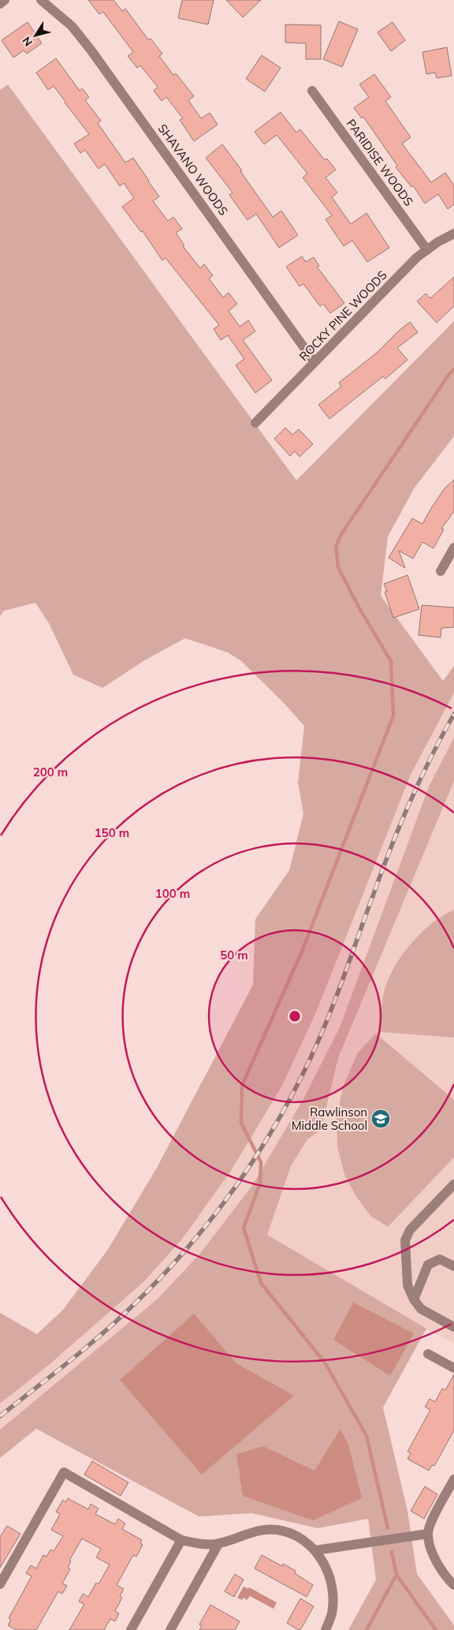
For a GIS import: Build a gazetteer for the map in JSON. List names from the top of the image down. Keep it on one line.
{"streets":{"street":["PARIDISE WOODS","SHAVANO WOODS","ROCKY PINE WOODS"]},"crossings":[["PARIDISE WOODS","ROCKY PINE WOODS"],["SHAVANO WOODS","ROCKY PINE WOODS"]],"places":{"school or university":["Rawlinson Middle School"]},"north":"bottom left","rings":["200 m","150 m","100 m","50 m"]}
